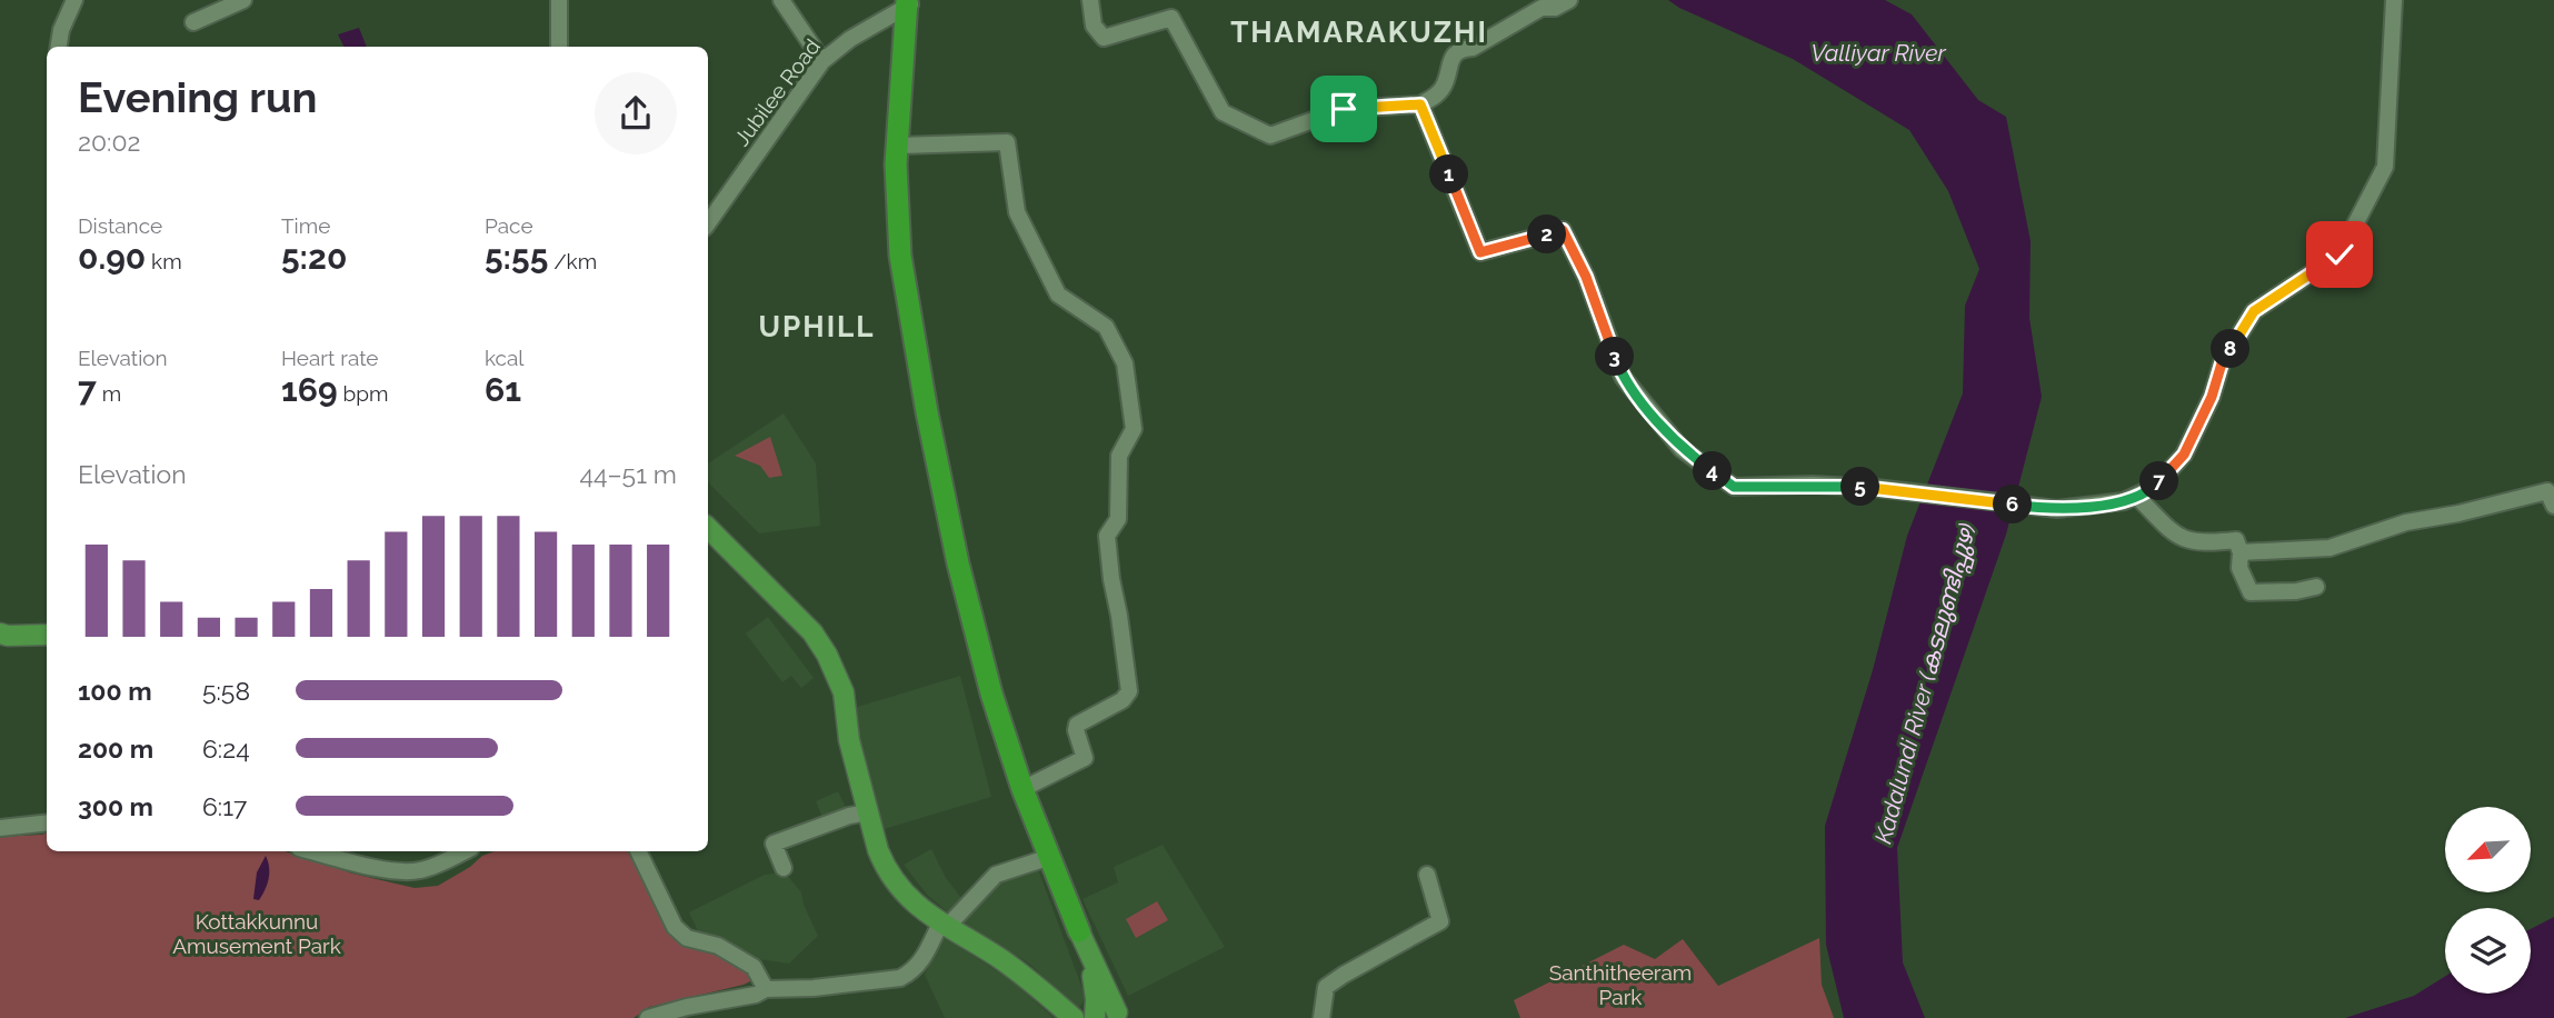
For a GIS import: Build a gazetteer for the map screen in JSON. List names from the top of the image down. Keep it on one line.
{"streets":{"street":["Jubilee Road"]},"districts":["THAMARAKUZHI","UPHILL"],"water":["Valliyar River","Kadalundi River (കടലുണ്ടിപ്പുഴ)"],"parks":["Kottakkunnu Amusement Park","Santhitheeram Park"],"north":"bottom left","page":{"heading":["Evening run","20:02"],"pins":["1","2","8","3","4","7","5","6"],"stats":[["Distance","0.90 km"],["Time","5:20"],["Pace","5:55 /km"],["Elevation","7 m"],["Heart rate","169 bpm"],["kcal","61"]],"chart":["Elevation","44–51 m"],"list":[{"name":"100 m","note":"5:58"},{"name":"200 m","note":"6:24"},{"name":"300 m","note":"6:17"}]}}
